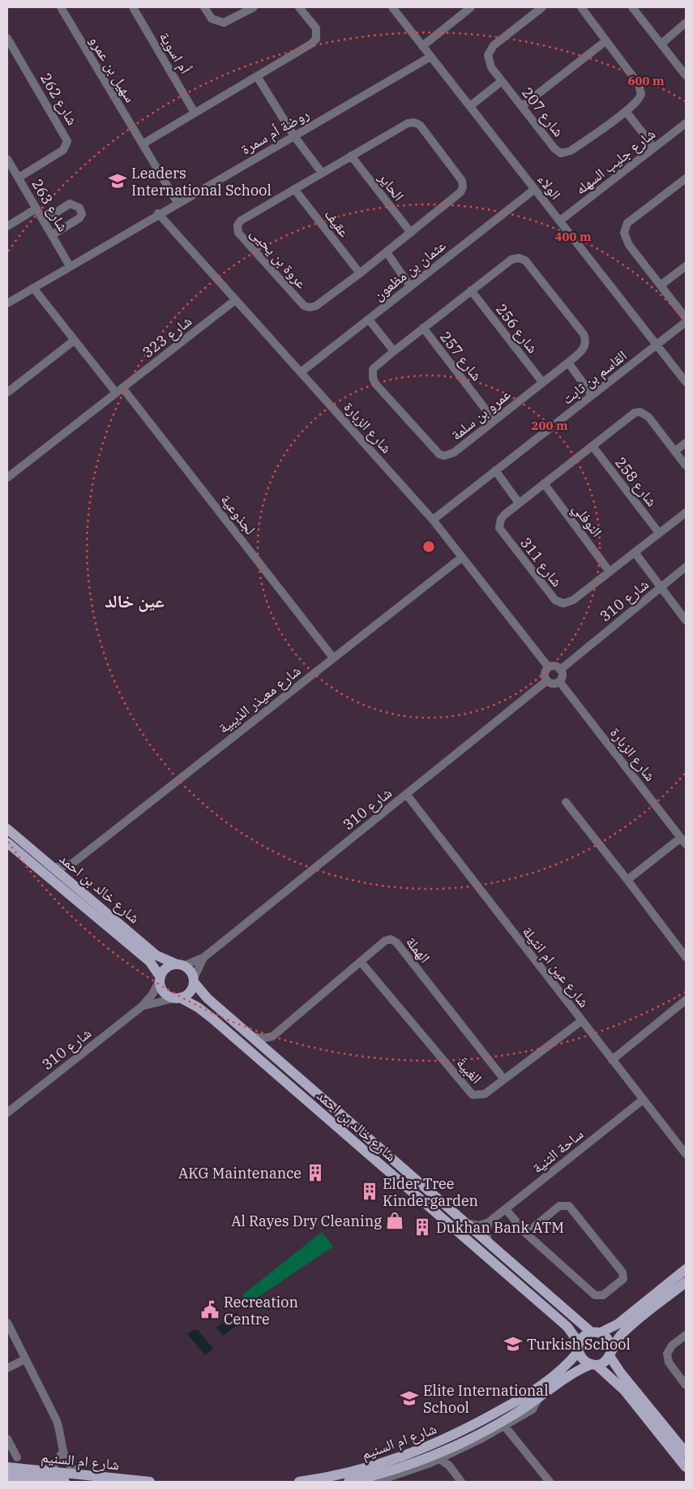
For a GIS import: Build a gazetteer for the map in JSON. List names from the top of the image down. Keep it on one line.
{"streets":{"main road":["شارع خالد بن احمد","شارع ام السنيم"],"street":["أم اسوية","سهيل بن عمرو","شارع 262","شارع 207","روضة أم سمرة","شارع جليب السهله","الحاير","الولاء","شارع 263","عقيف","عروة بن يحيى","عثمان بن مظعون","شارع 256","شارع 323","شارع 257","القاسم بن ثابت","عمرو بن سلمة","شارع الزبارة","شارع 258","لجذوعية","النوفلي","شارع 311","شارع 310","شارع معيذر الذيبية","الهملة","شارع عين ام انثيلة","الغبيةّ","ساحة الثنية"]},"crossings":[["سهيل بن عمرو","روضة أم سمرة"],["شارع 262","شارع 263"],["شارع 207","الولاء"],["روضة أم سمرة","الولاء"],["روضة أم سمرة","شارع 263"],["روضة أم سمرة","شارع الزبارة"],["شارع جليب السهله","الولاء"],["الحاير","عروة بن يحيى"],["الولاء","عثمان بن مظعون"],["الولاء","القاسم بن ثابت"],["عقيف","عروة بن يحيى"],["عثمان بن مظعون","شارع الزبارة"],["شارع 256","عمرو بن سلمة"],["شارع 323","شارع الزبارة"],["شارع 323","لجذوعية"],["شارع 257","عمرو بن سلمة"],["القاسم بن ثابت","شارع الزبارة"],["شارع الزبارة","شارع 310"],["شارع الزبارة","شارع معيذر الذيبية"],["شارع 258","شارع 311"],["لجذوعية","شارع معيذر الذيبية"],["النوفلي","شارع 311"],["شارع 310","شارع خالد بن احمد"],["شارع 310","شارع عين ام انثيلة"],["شارع معيذر الذيبية","شارع خالد بن احمد"],["شارع خالد بن احمد","شارع ام السنيم"],["الهملة","الغبيةّ"],["شارع عين ام انثيلة","الغبيةّ"],["شارع عين ام انثيلة","ساحة الثنية"]],"districts":["عين خالد"],"places":{"school or university":["Leaders International School","Turkish School","Elite International School"],"building":["AKG Maintenance","Elder Tree Kindergarden","Dukhan Bank ATM"],"shop":["Al Rayes Dry Cleaning"],"public building":["Recreation Centre"]},"rings":["600 m","400 m","200 m"]}
